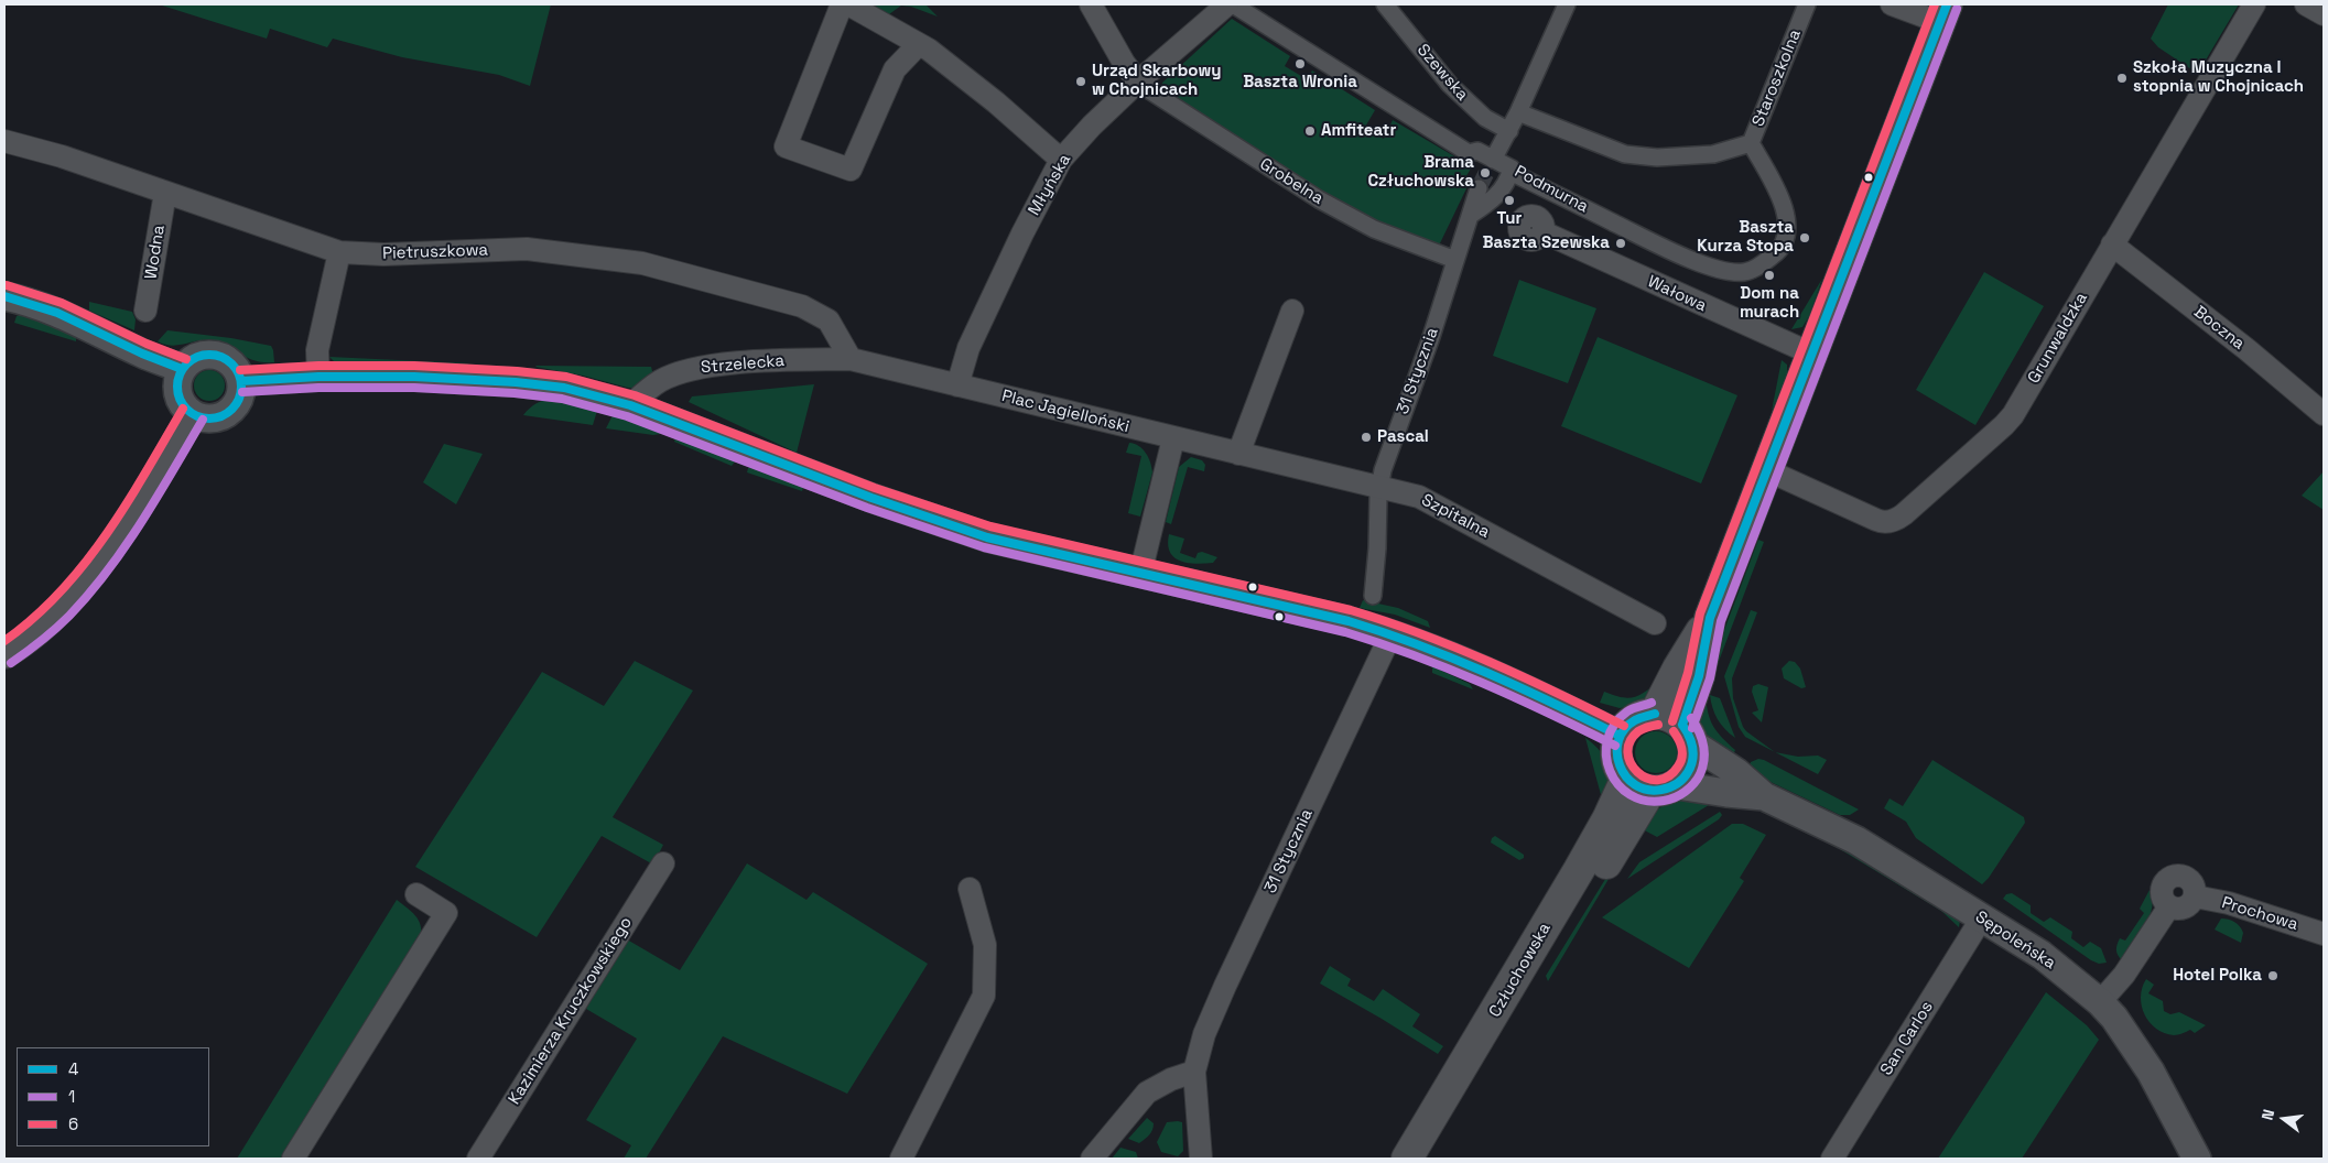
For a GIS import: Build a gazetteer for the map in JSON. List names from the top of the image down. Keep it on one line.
{"streets":{"main road":["Człuchowska"],"street":["Szewska","Staroszkolna","Grobelna","Młyńska","Podmurna","Wodna","Pietruszkowa","Wałowa","Boczna","Grunwaldzka","Strzelecka","31 Stycznia","Plac Jagielloński","Szpitalna","Prochowa","Sępoleńska","Kazimierza Kruczkowskiego","San Carlos"]},"crossings":[["Staroszkolna","Podmurna"],["Grobelna","Młyńska"],["Grobelna","31 Stycznia"],["Młyńska","Strzelecka"],["Młyńska","Plac Jagielloński"],["Wodna","Pietruszkowa"],["Pietruszkowa","Strzelecka"],["Boczna","Grunwaldzka"],["Strzelecka","Plac Jagielloński"],["31 Stycznia","Szpitalna"],["Plac Jagielloński","Szpitalna"],["Prochowa","Sępoleńska"],["Sępoleńska","Człuchowska"],["Sępoleńska","San Carlos"]],"places":["Baszta Wronia","Szkoła Muzyczna I stopnia w Chojnicach","Urząd Skarbowy w Chojnicach","Amfiteatr","Brama Człuchowska","Tur","Baszta Kurza Stopa","Baszta Szewska","Dom na murach","Pascal","Hotel Polka"],"lines":["transit line 4","transit line 6","transit line 1"],"legend":["4","1","6"],"north":"left"}
